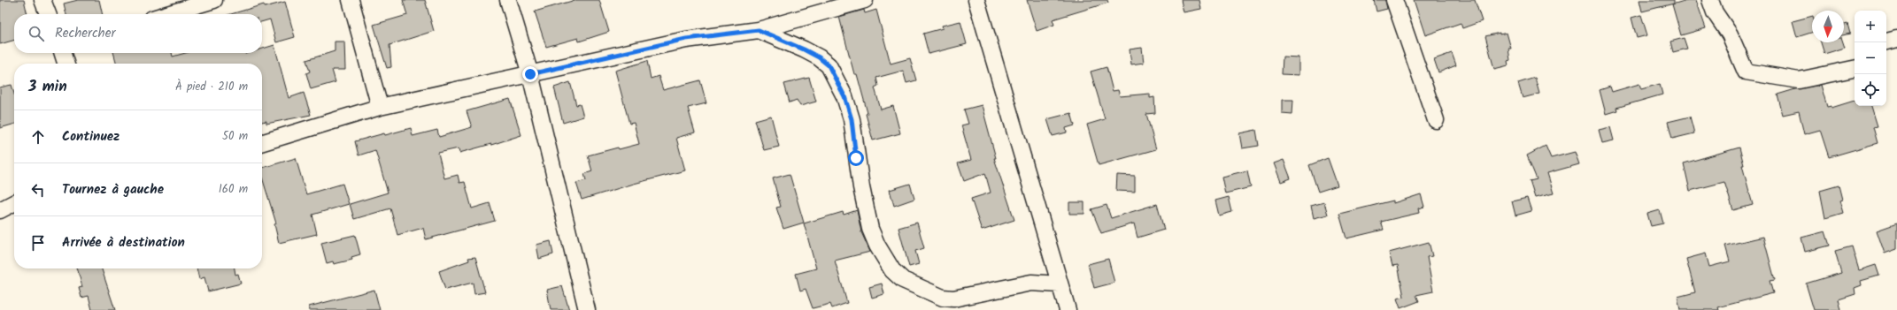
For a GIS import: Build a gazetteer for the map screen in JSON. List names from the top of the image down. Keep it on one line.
{"north":"bottom","page":{"map_buttons":["+","−"],"search":"Rechercher","heading":["3 min","À pied · 210 m"],"list":[["Continuez","50 m"],["Tournez à gauche","160 m"],"Arrivée à destination"]}}
